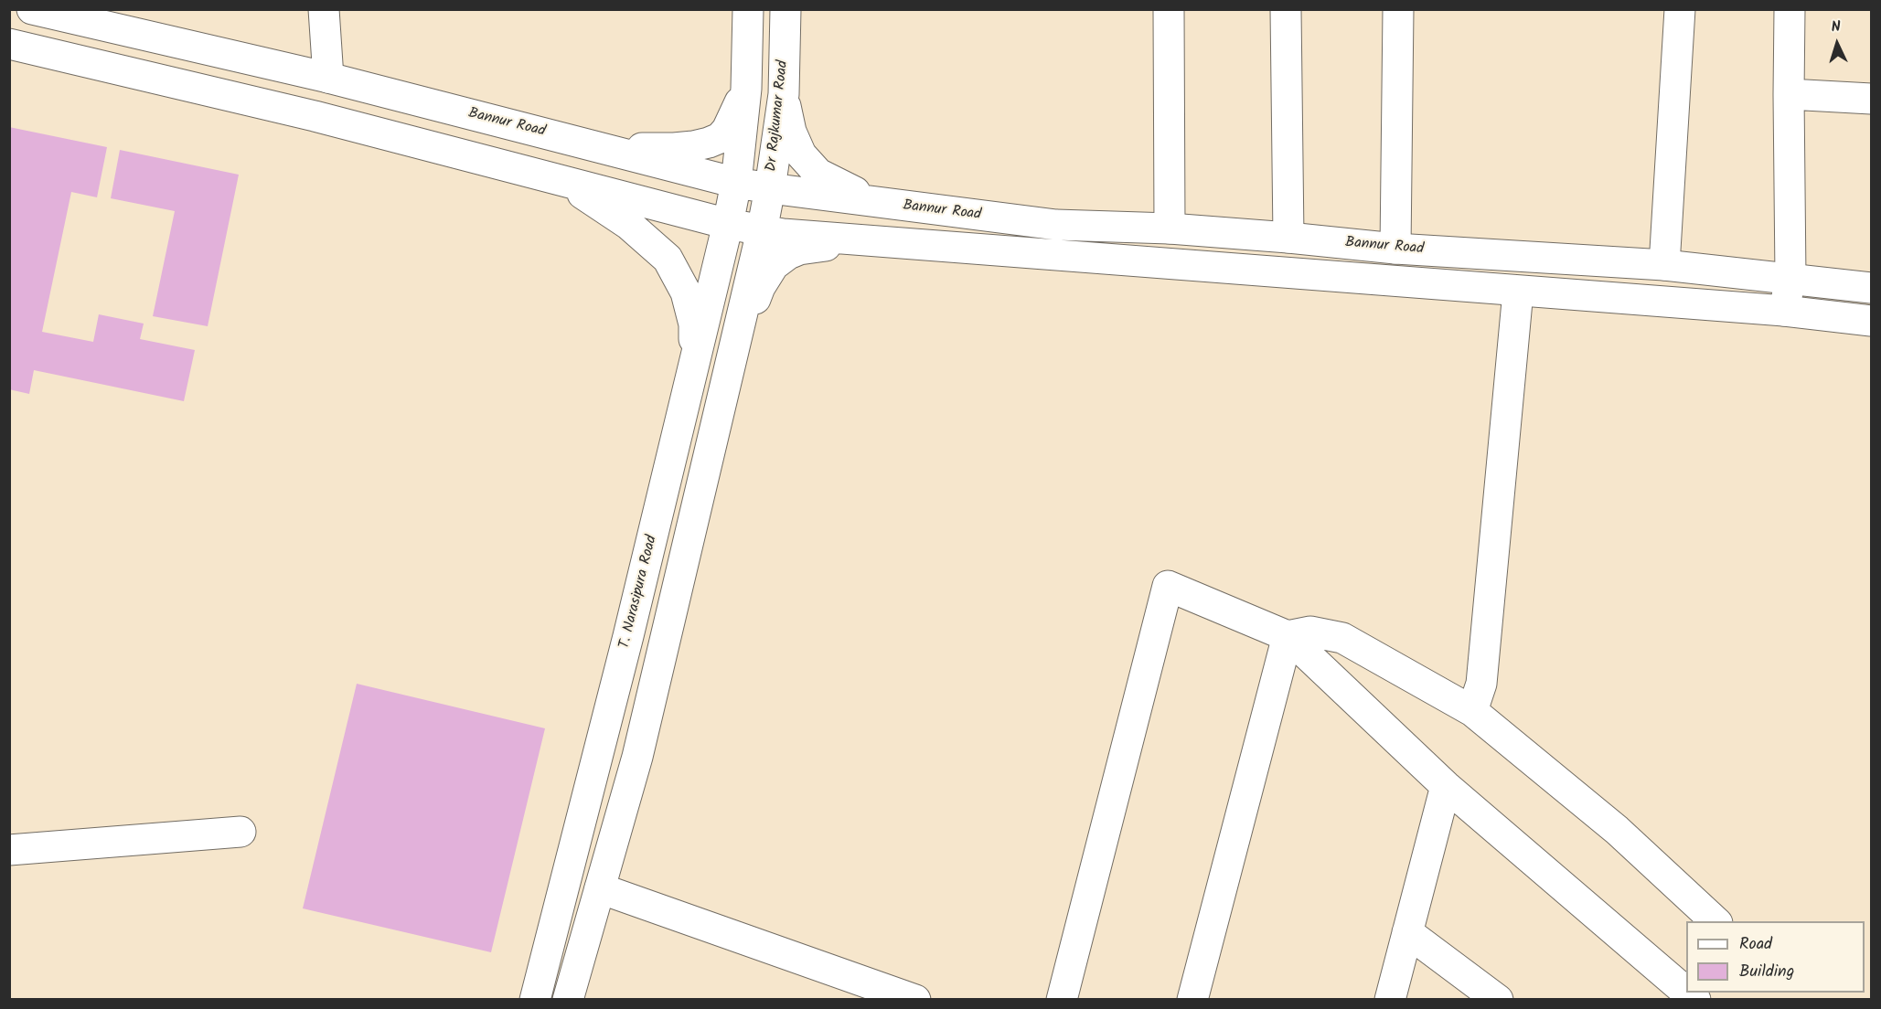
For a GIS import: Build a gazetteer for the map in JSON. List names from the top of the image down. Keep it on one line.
{"streets":{"main road":["Dr Rajkumar Road","Bannur Road","T. Narasipura Road"]},"crossings":[["Dr Rajkumar Road","Bannur Road"],["Bannur Road","T. Narasipura Road"]],"legend":["Road","Building"],"north":"top"}
